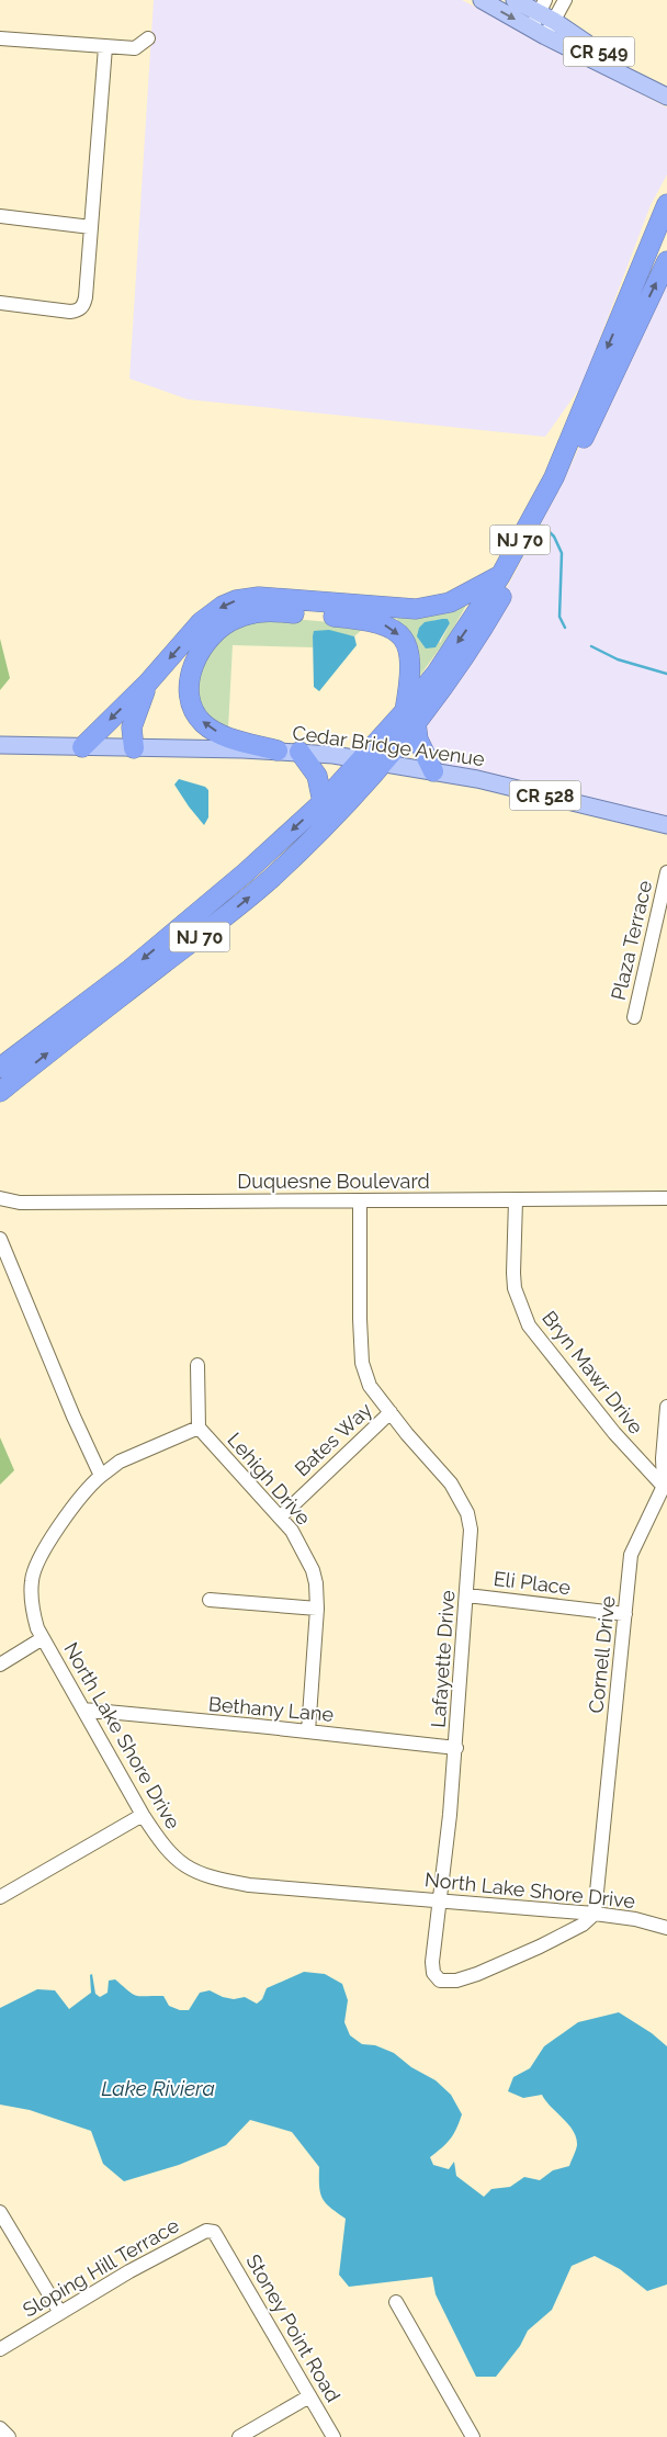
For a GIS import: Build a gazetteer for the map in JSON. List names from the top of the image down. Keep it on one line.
{"streets":{"highway":["NJ 70"],"main road":["CR 549","Cedar Bridge Avenue","CR 528"],"street":["Plaza Terrace","Duquesne Boulevard","Bryn Mawr Drive","Bates Way","Lehigh Drive","Eli Place","Cornell Drive","Lafayette Drive","Bethany Lane","North Lake Shore Drive","Sloping Hill Terrace","Stoney Point Road"]},"crossings":[["NJ 70","Cedar Bridge Avenue"],["Duquesne Boulevard","Bryn Mawr Drive"],["Duquesne Boulevard","Lafayette Drive"],["Bryn Mawr Drive","Cornell Drive"],["Bates Way","Lehigh Drive"],["Bates Way","Lafayette Drive"],["Lehigh Drive","Bethany Lane"],["Lehigh Drive","North Lake Shore Drive"],["Eli Place","Cornell Drive"],["Eli Place","Lafayette Drive"],["Cornell Drive","Lafayette Drive"],["Cornell Drive","North Lake Shore Drive"],["Lafayette Drive","Bethany Lane"],["Lafayette Drive","North Lake Shore Drive"],["Bethany Lane","North Lake Shore Drive"],["Sloping Hill Terrace","Stoney Point Road"]],"water":["Lake Riviera"]}
